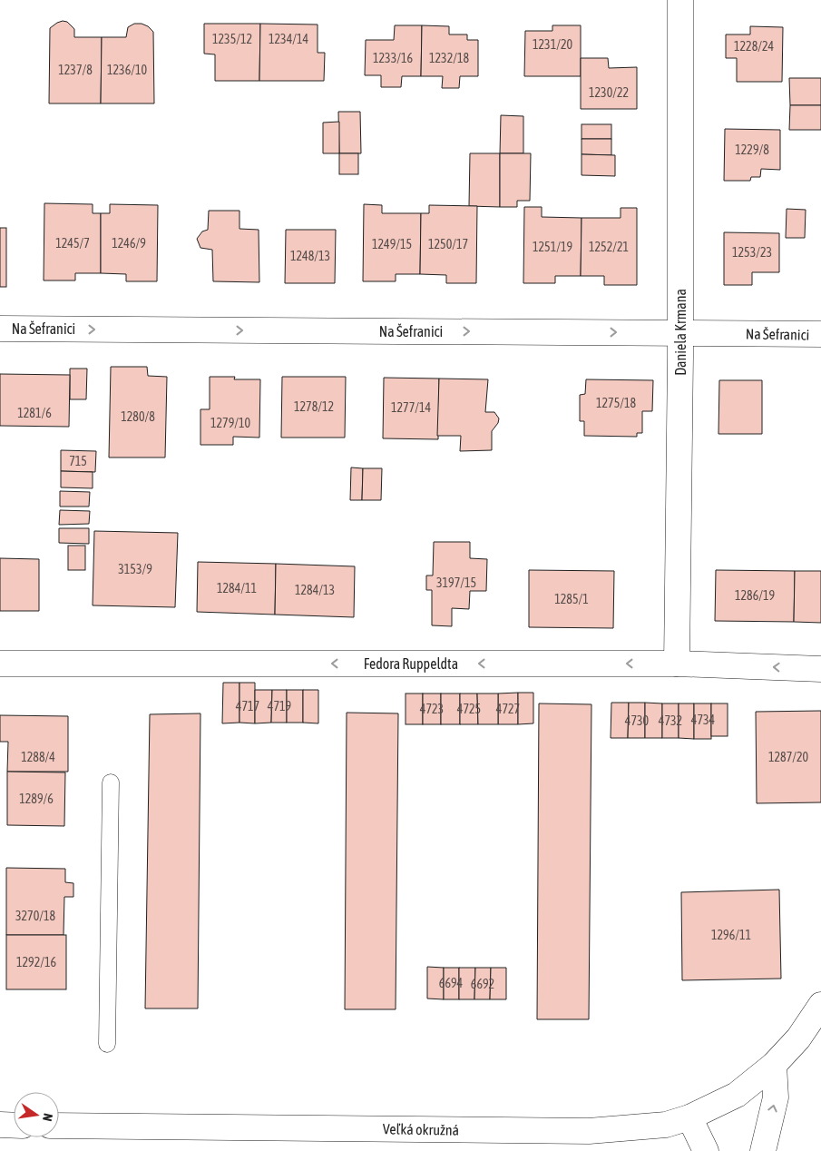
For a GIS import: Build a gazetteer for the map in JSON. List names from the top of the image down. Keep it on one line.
{"streets":{"street":["Na Šefranici","Daniela Krmana","Fedora Ruppeldta","Veľká okružná"]},"crossings":[["Na Šefranici","Daniela Krmana"],["Daniela Krmana","Fedora Ruppeldta"]],"one_way":["Na Šefranici","Fedora Ruppeldta"],"house_numbers":["1235/12","1234/14","1231/20","1228/24","1233/16","1232/18","1237/8","1236/10","1230/22","1229/8","1245/7","1246/9","1249/15","1250/17","1251/19","1252/21","1253/23","1248/13","1275/18","1278/12","1277/14","1281/6","1280/8","1279/10","715","3153/9","3197/15","1284/11","1284/13","1286/19","1285/1","4717","4719","4723","4725","4727","4734","4730","4732","1288/4","1287/20","1289/6","3270/18","1296/11","1292/16","6694","6692"],"north":"right"}
